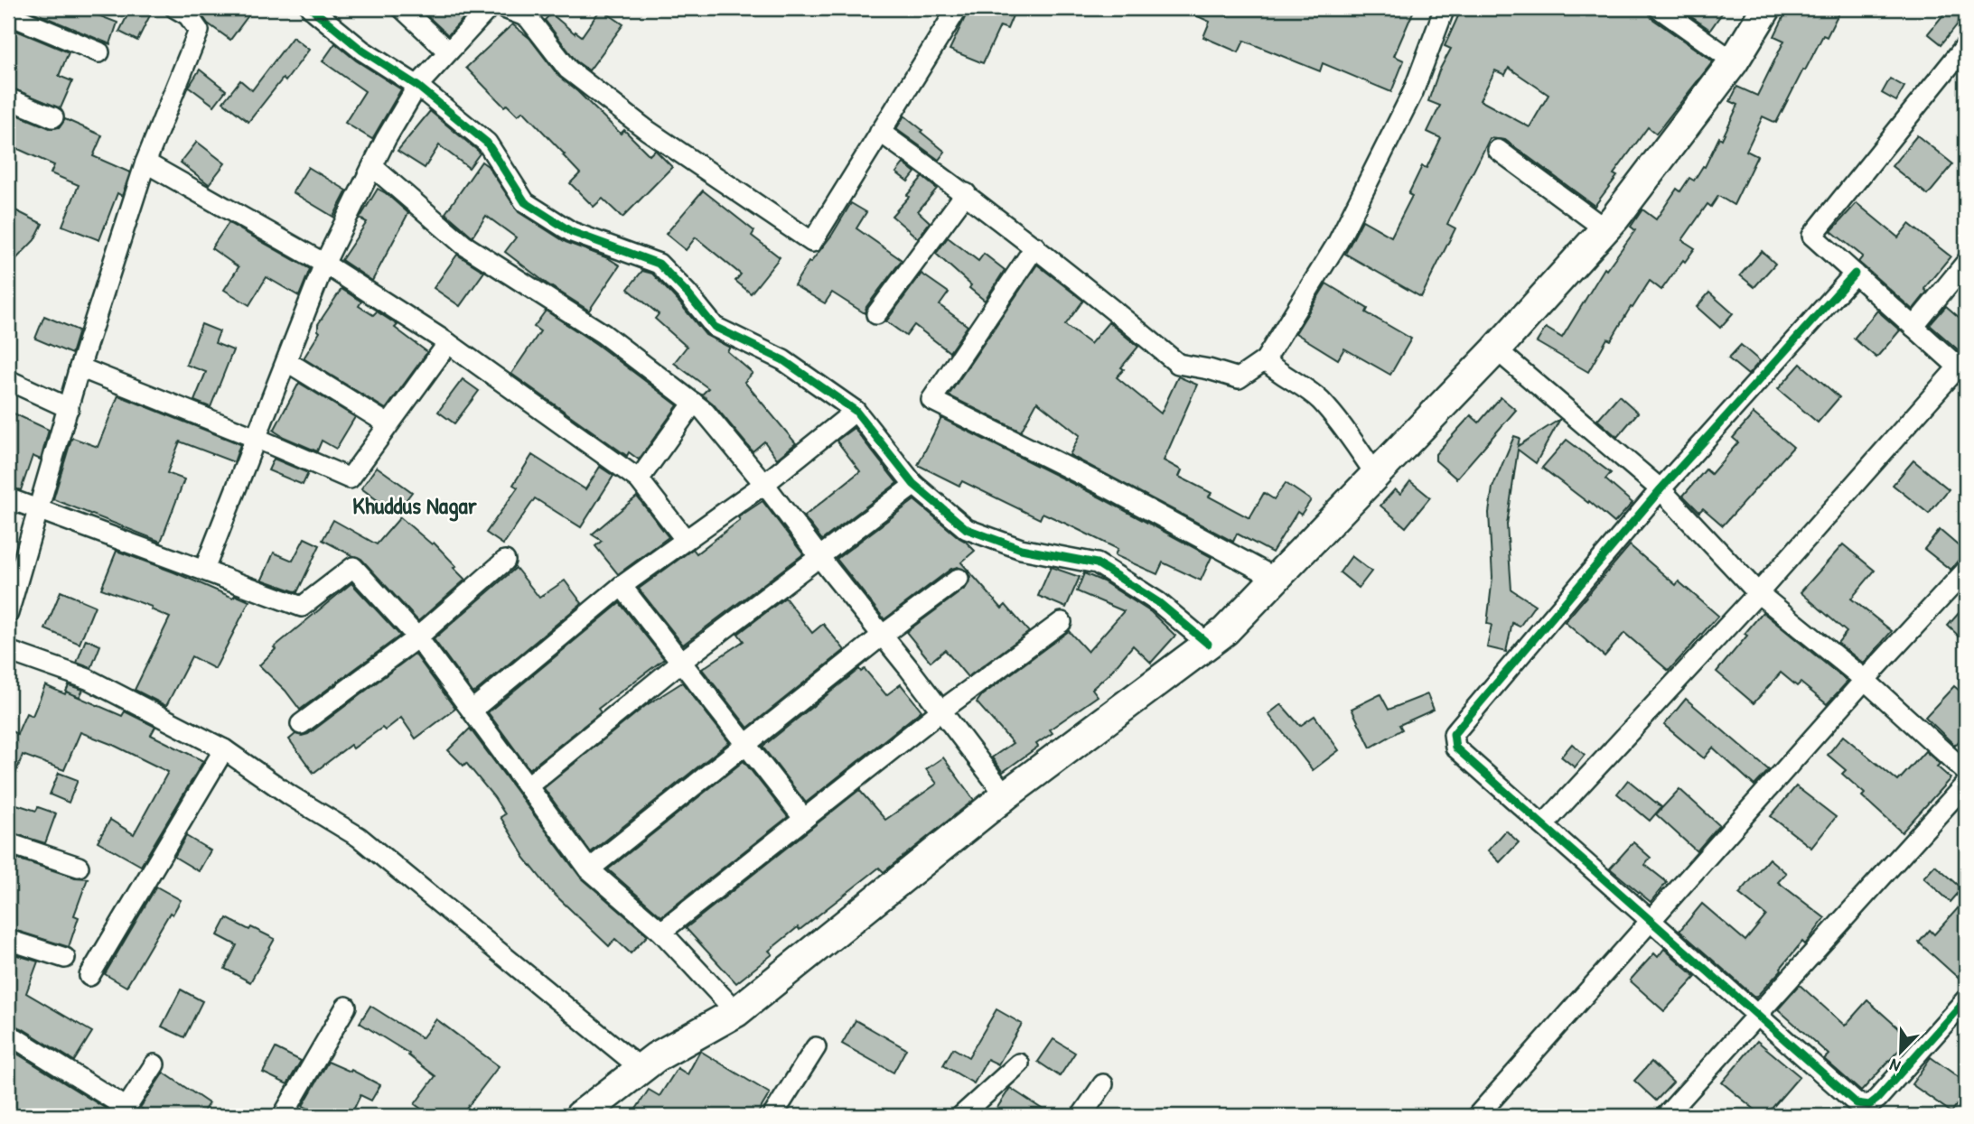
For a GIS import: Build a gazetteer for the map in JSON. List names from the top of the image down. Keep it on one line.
{"districts":["Khuddus Nagar"],"north":"bottom left"}
